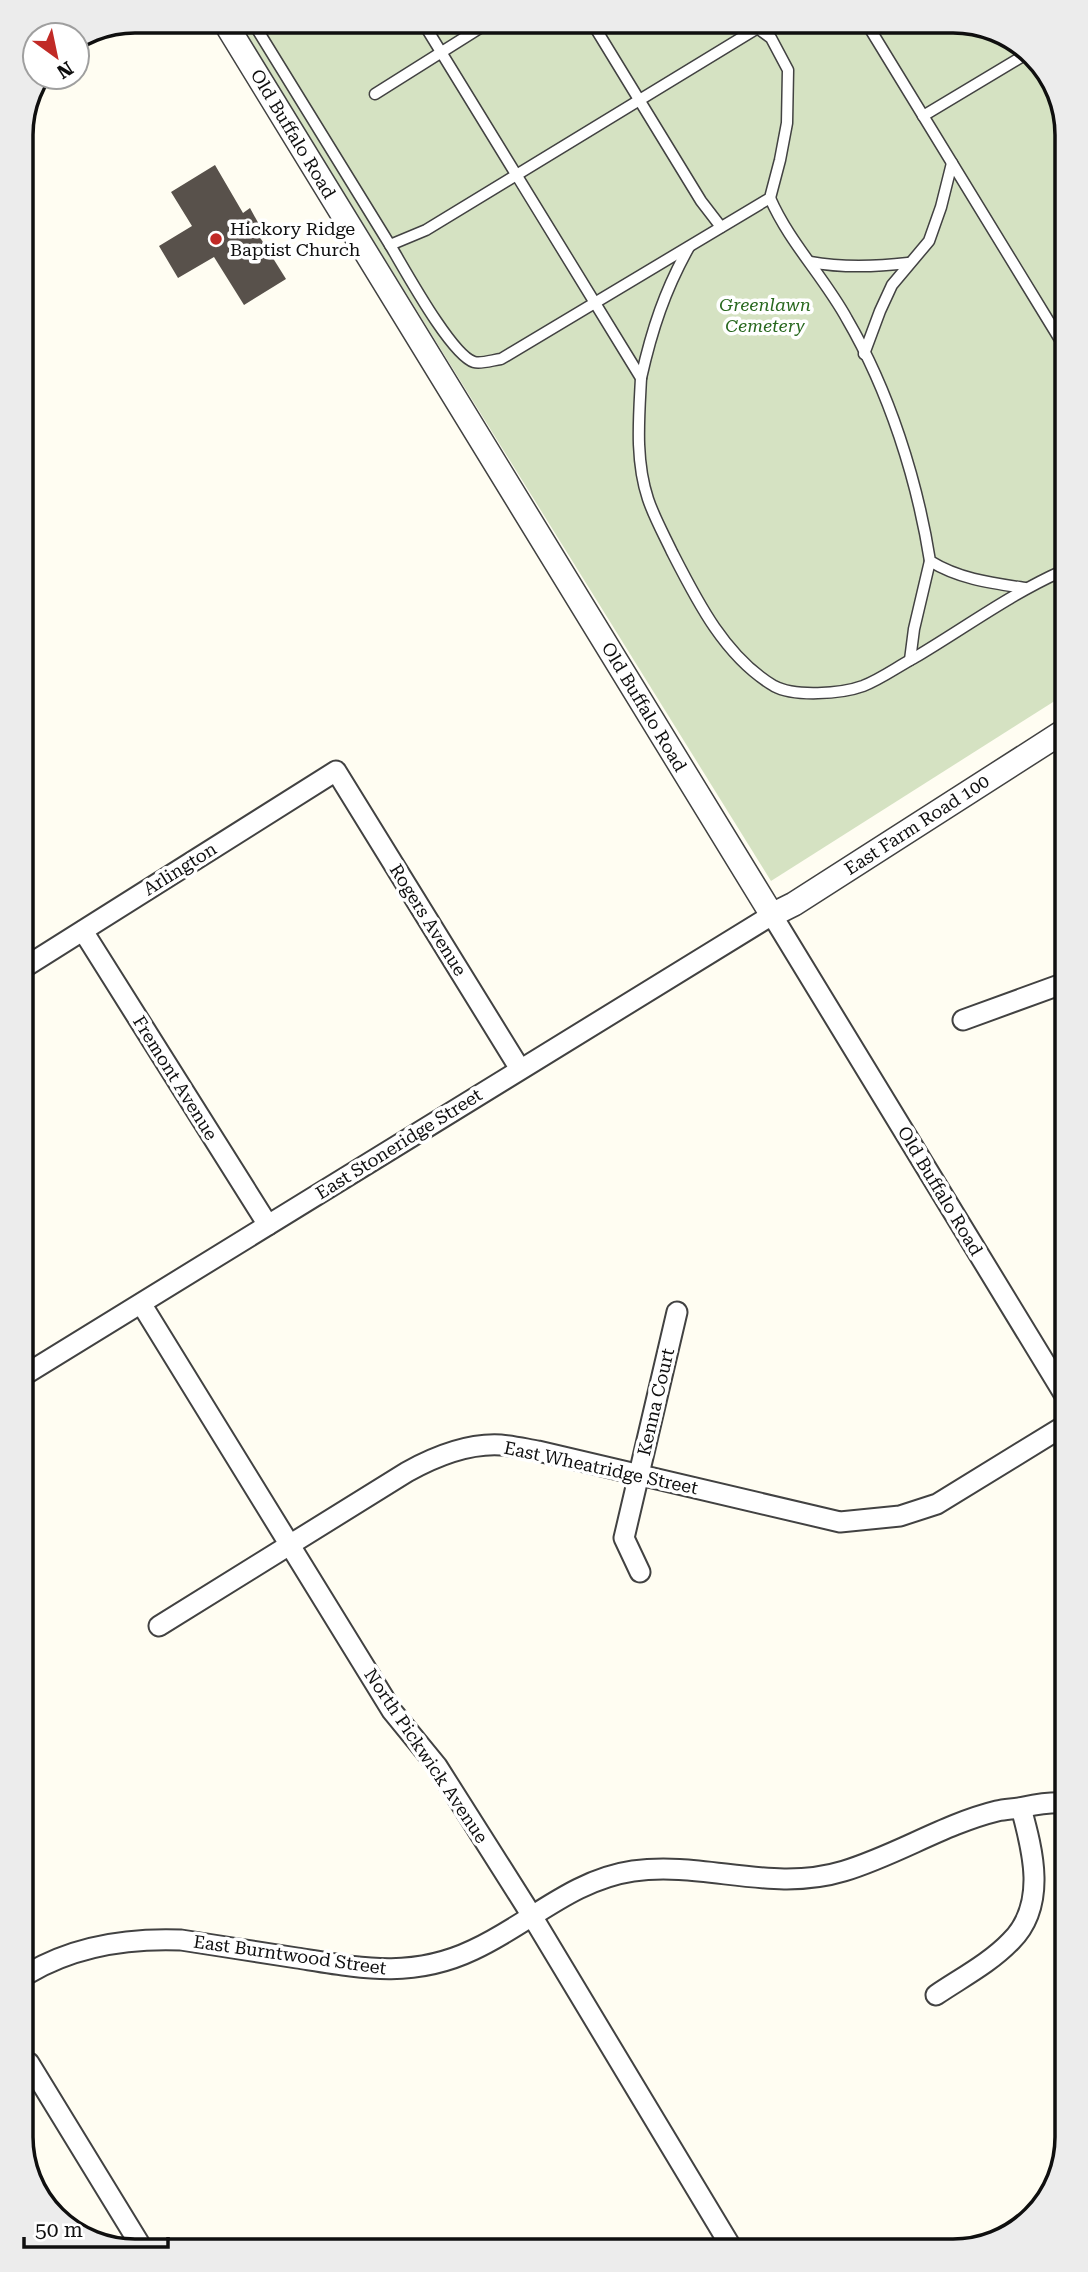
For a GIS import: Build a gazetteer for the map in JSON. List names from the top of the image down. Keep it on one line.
{"streets":{"street":["Old Buffalo Road","East Farm Road 100","Arlington","Rogers Avenue","Fremont Avenue","East Stoneridge Street","Kenna Court","East Wheatridge Street","North Pickwick Avenue","East Burntwood Street"]},"crossings":[["Old Buffalo Road","East Farm Road 100"],["Old Buffalo Road","East Stoneridge Street"],["East Farm Road 100","East Stoneridge Street"],["Arlington","Rogers Avenue"],["Arlington","Fremont Avenue"],["Rogers Avenue","East Stoneridge Street"],["Fremont Avenue","East Stoneridge Street"],["East Stoneridge Street","North Pickwick Avenue"],["Kenna Court","East Wheatridge Street"],["East Wheatridge Street","North Pickwick Avenue"],["North Pickwick Avenue","East Burntwood Street"]],"parks":["Greenlawn Cemetery"],"places":["Hickory Ridge Baptist Church"],"scale_bar":"50 m","north":"bottom right"}
